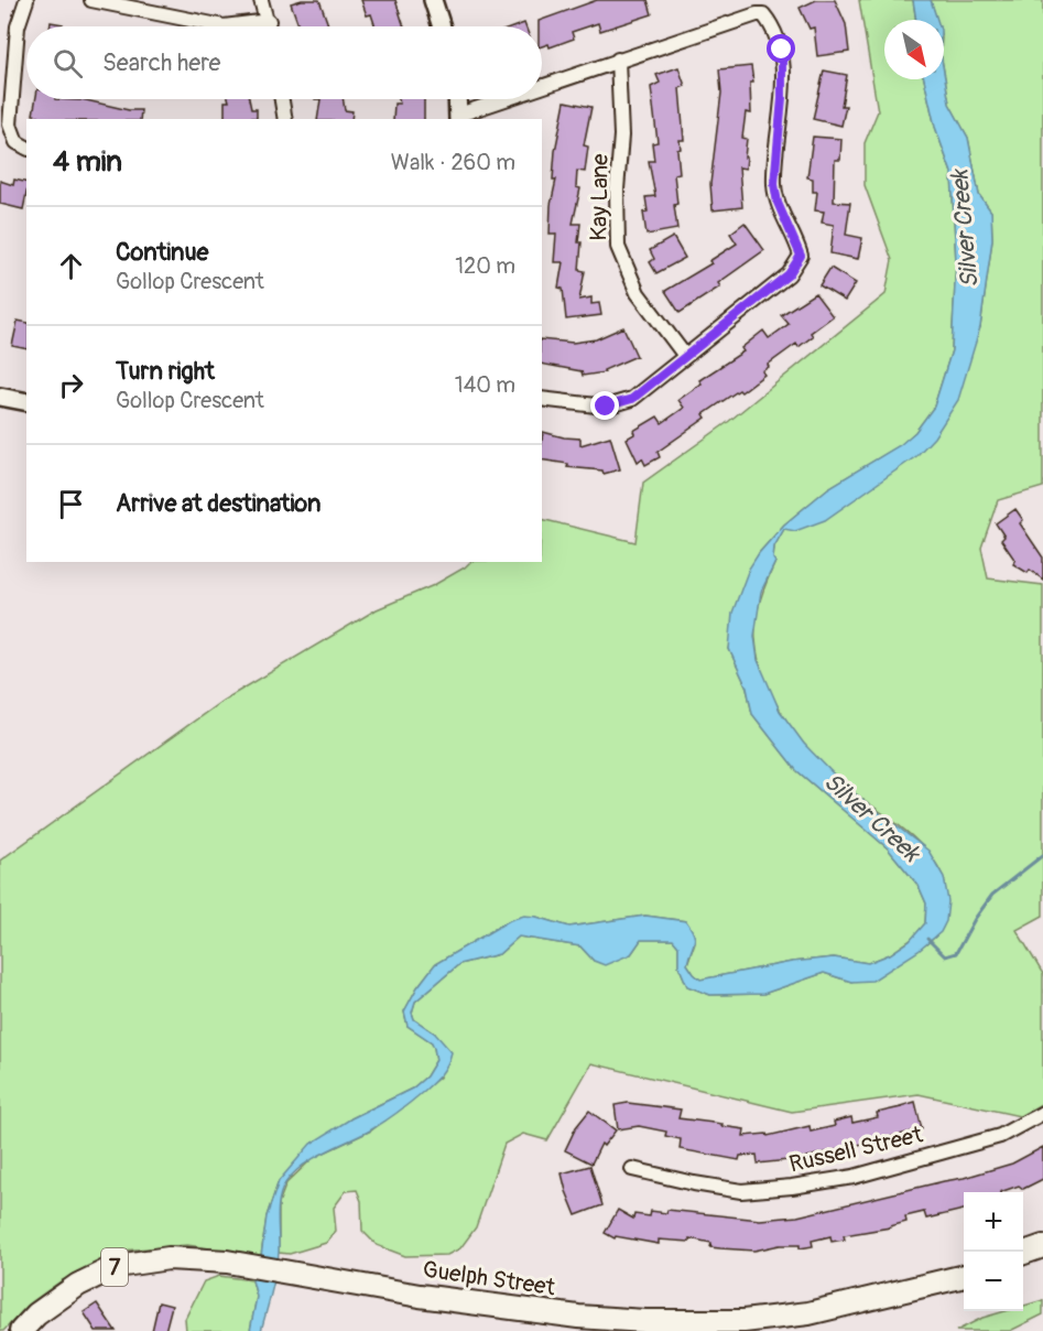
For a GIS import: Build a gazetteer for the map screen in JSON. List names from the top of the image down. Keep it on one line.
{"streets":{"main road":["7","Guelph Street"],"street":["Kay Lane","Russell Street"]},"water":["Silver Creek"],"north":"bottom right","page":{"search":"Search here","heading":["4 min","Walk · 260 m"],"list":[["Continue","Gollop Crescent","120 m"],["Turn right","Gollop Crescent","140 m"],"Arrive at destination"],"map_buttons":["+","−"]}}
